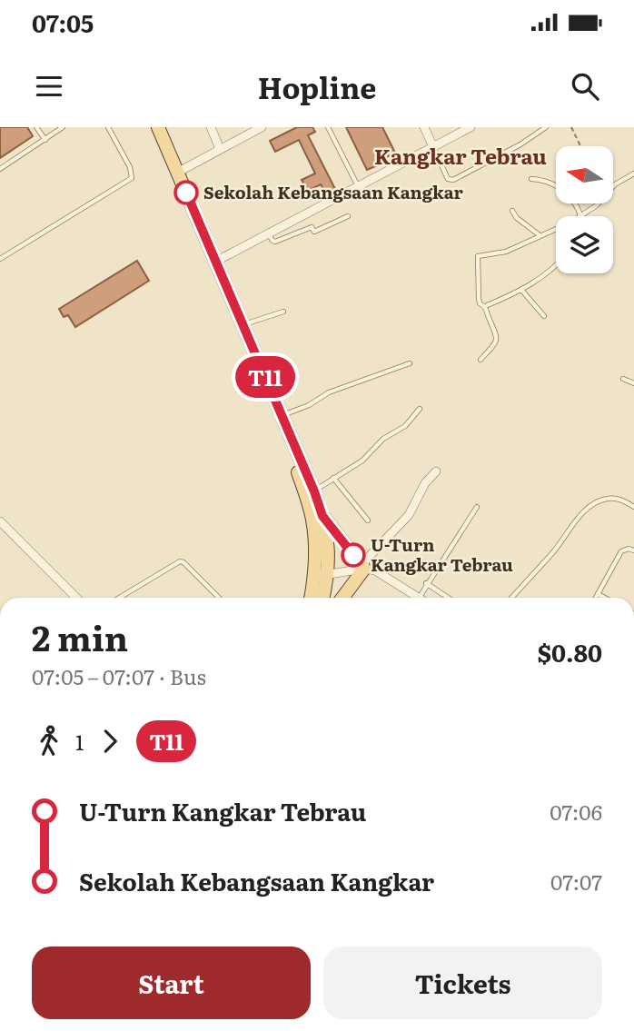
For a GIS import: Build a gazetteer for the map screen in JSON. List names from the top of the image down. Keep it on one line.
{"districts":["Kangkar Tebrau"],"places":["Sekolah Kebangsaan Kangkar","U-Turn Kangkar Tebrau"],"lines":["bus line T11"],"north":"left","page":{"status":"07:05","header":"Hopline","on_map":"T11","heading":["2 min","07:05 – 07:07 · Bus","$0.80"],"legs":["1","T11"],"list":[{"name":"U-Turn Kangkar Tebrau","value":"07:06"},{"name":"Sekolah Kebangsaan Kangkar","value":"07:07"}],"buttons":["Start","Tickets"]}}
